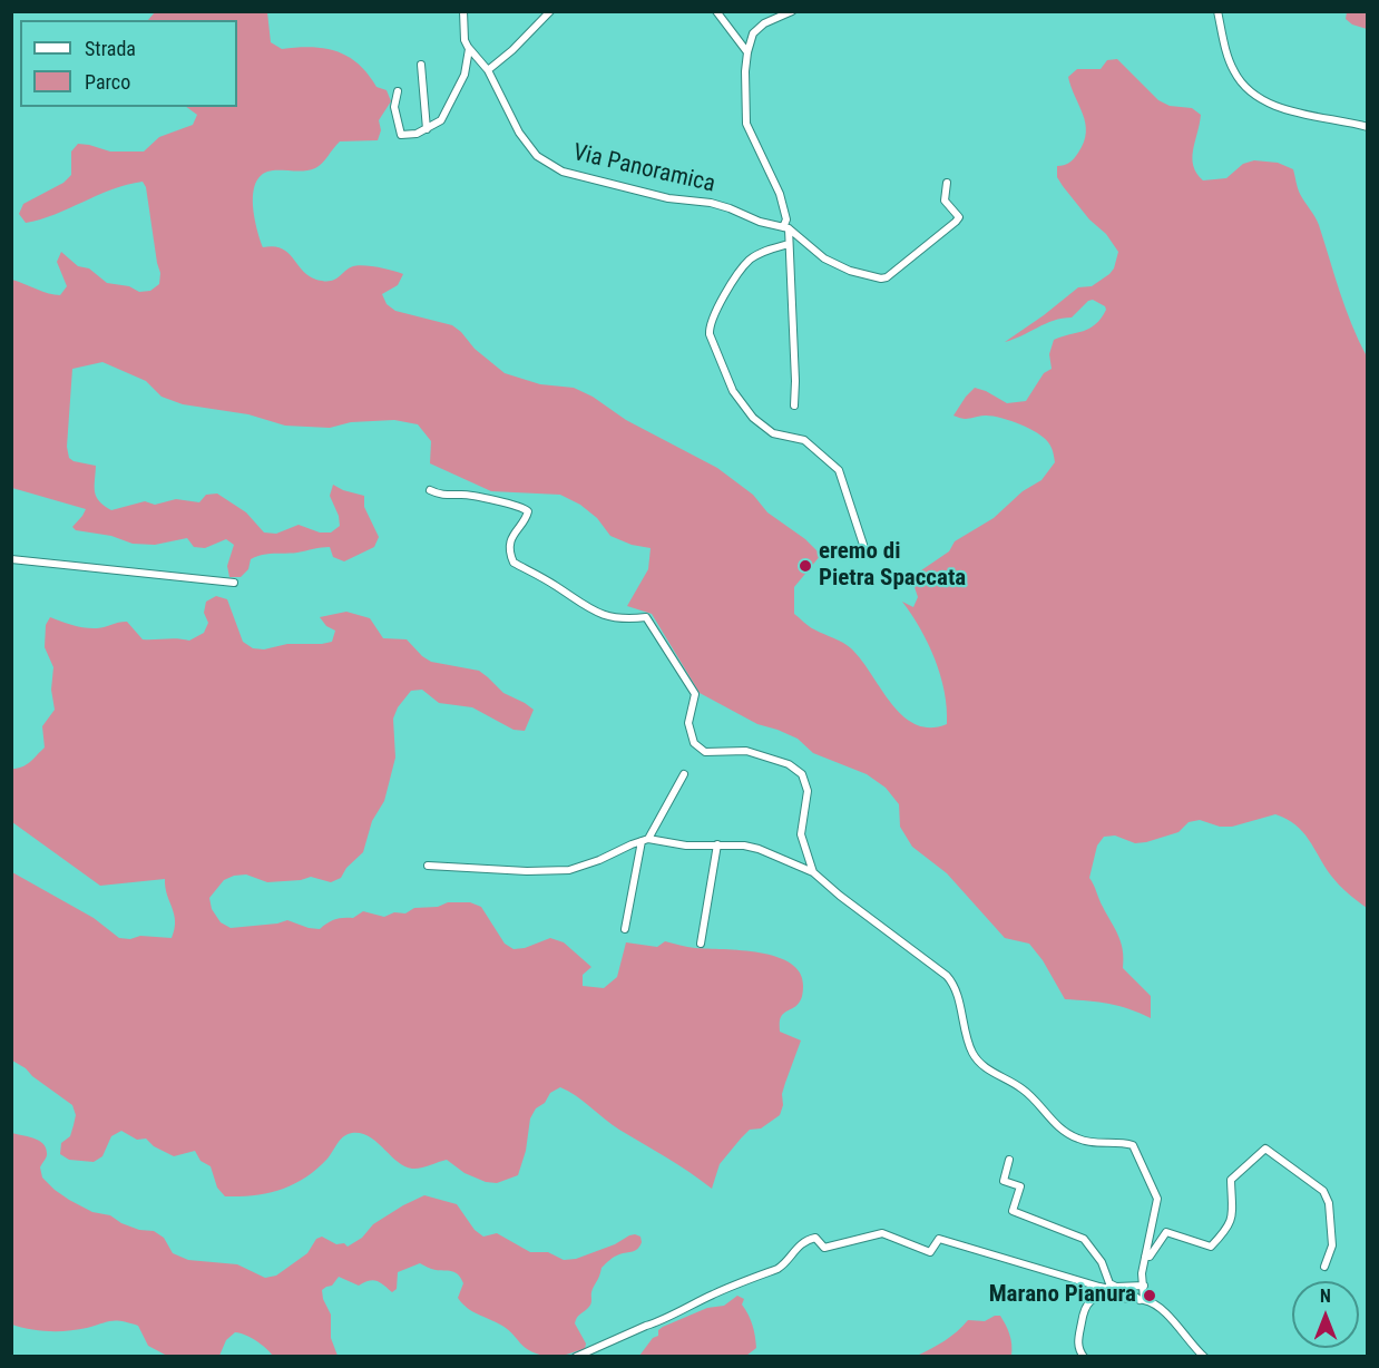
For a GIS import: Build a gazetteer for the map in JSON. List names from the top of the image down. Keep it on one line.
{"streets":{"street":["Via Panoramica"]},"places":["eremo di Pietra Spaccata","Marano Pianura"],"legend":["Strada","Parco"],"north":"top"}
